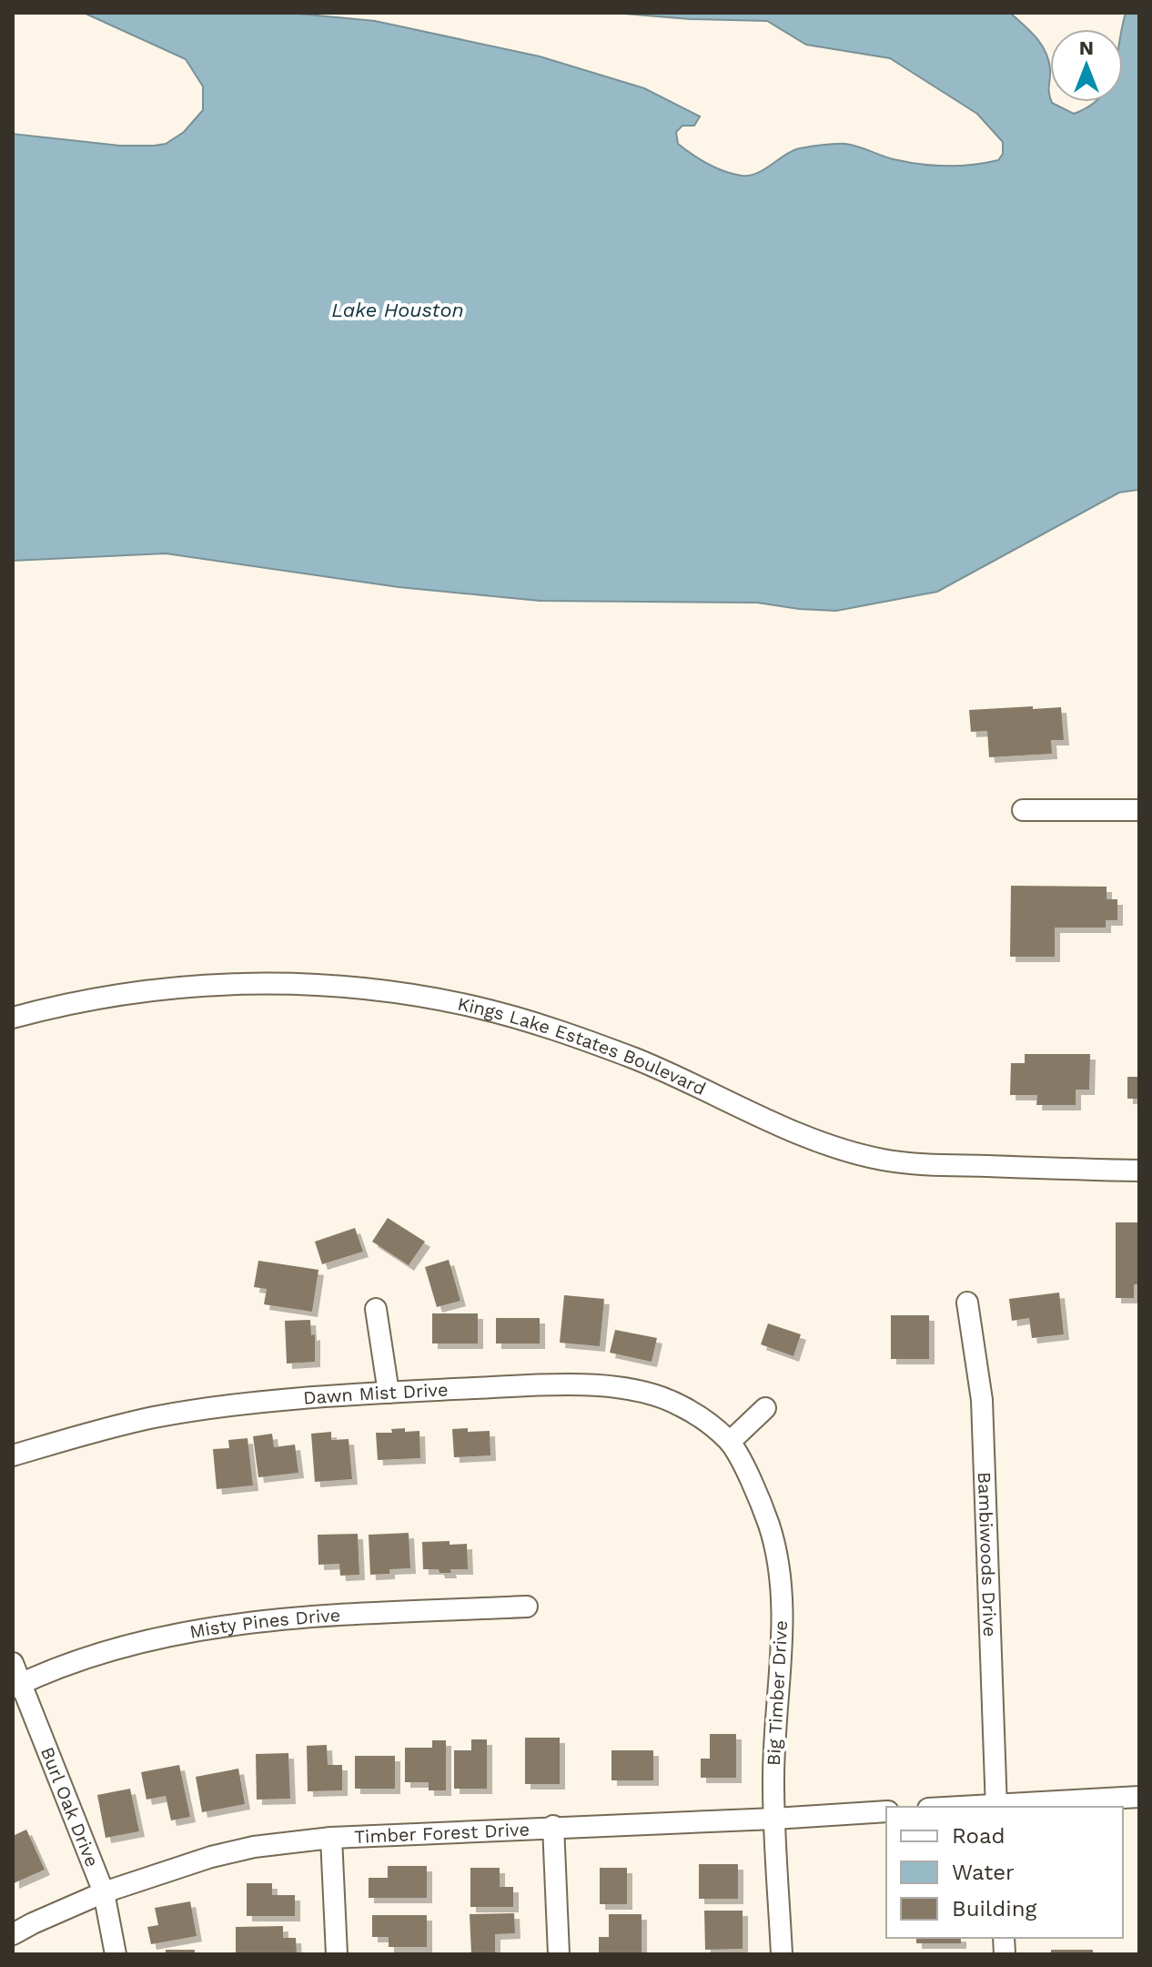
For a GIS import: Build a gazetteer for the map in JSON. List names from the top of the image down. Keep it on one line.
{"streets":{"street":["Kings Lake Estates Boulevard","Dawn Mist Drive","Bambiwoods Drive","Misty Pines Drive","Big Timber Drive","Burl Oak Drive","Timber Forest Drive"]},"crossings":[["Dawn Mist Drive","Big Timber Drive"],["Misty Pines Drive","Burl Oak Drive"],["Big Timber Drive","Timber Forest Drive"],["Burl Oak Drive","Timber Forest Drive"]],"water":["Lake Houston"],"legend":["Road","Water","Building"],"north":"top"}
